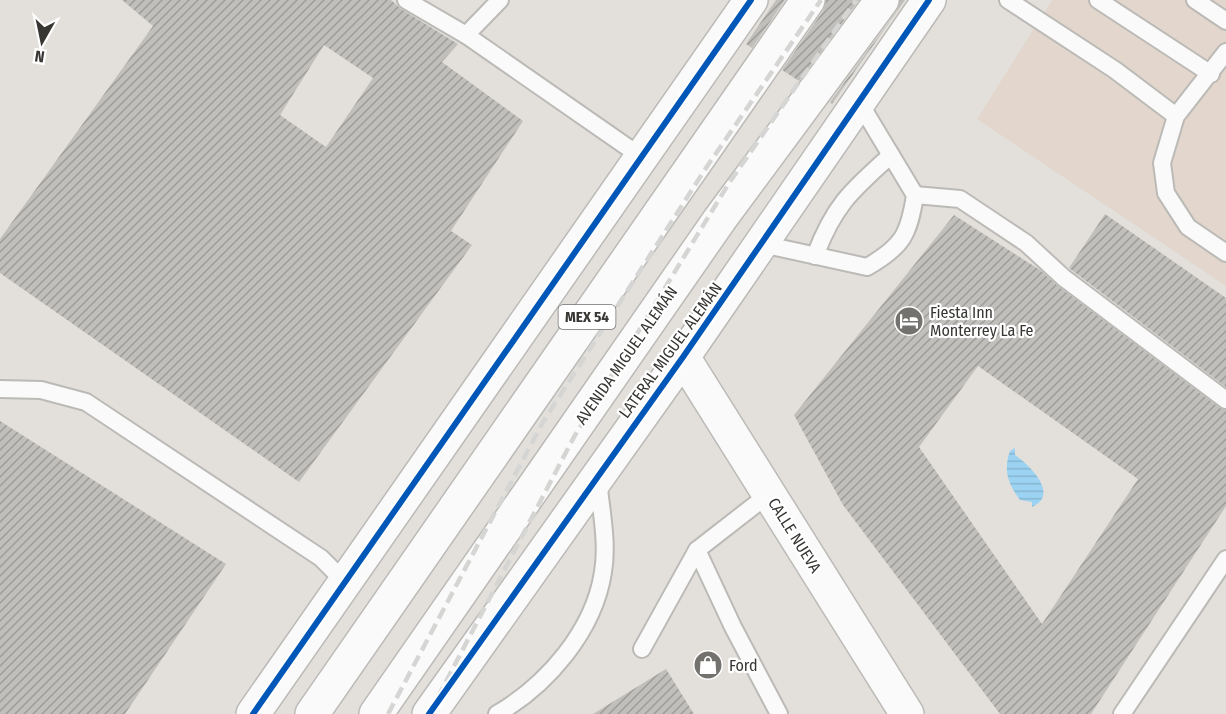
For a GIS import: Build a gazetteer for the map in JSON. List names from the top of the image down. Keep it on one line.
{"streets":{"main road":["MEX 54","LATERAL MIGUEL ALEMÁN","AVENIDA MIGUEL ALEMÁN","CALLE NUEVA"]},"crossings":[["LATERAL MIGUEL ALEMÁN","CALLE NUEVA"]],"places":{"hotel":["Fiesta Inn Monterrey La Fe"],"shop":["Ford"]},"north":"bottom"}
